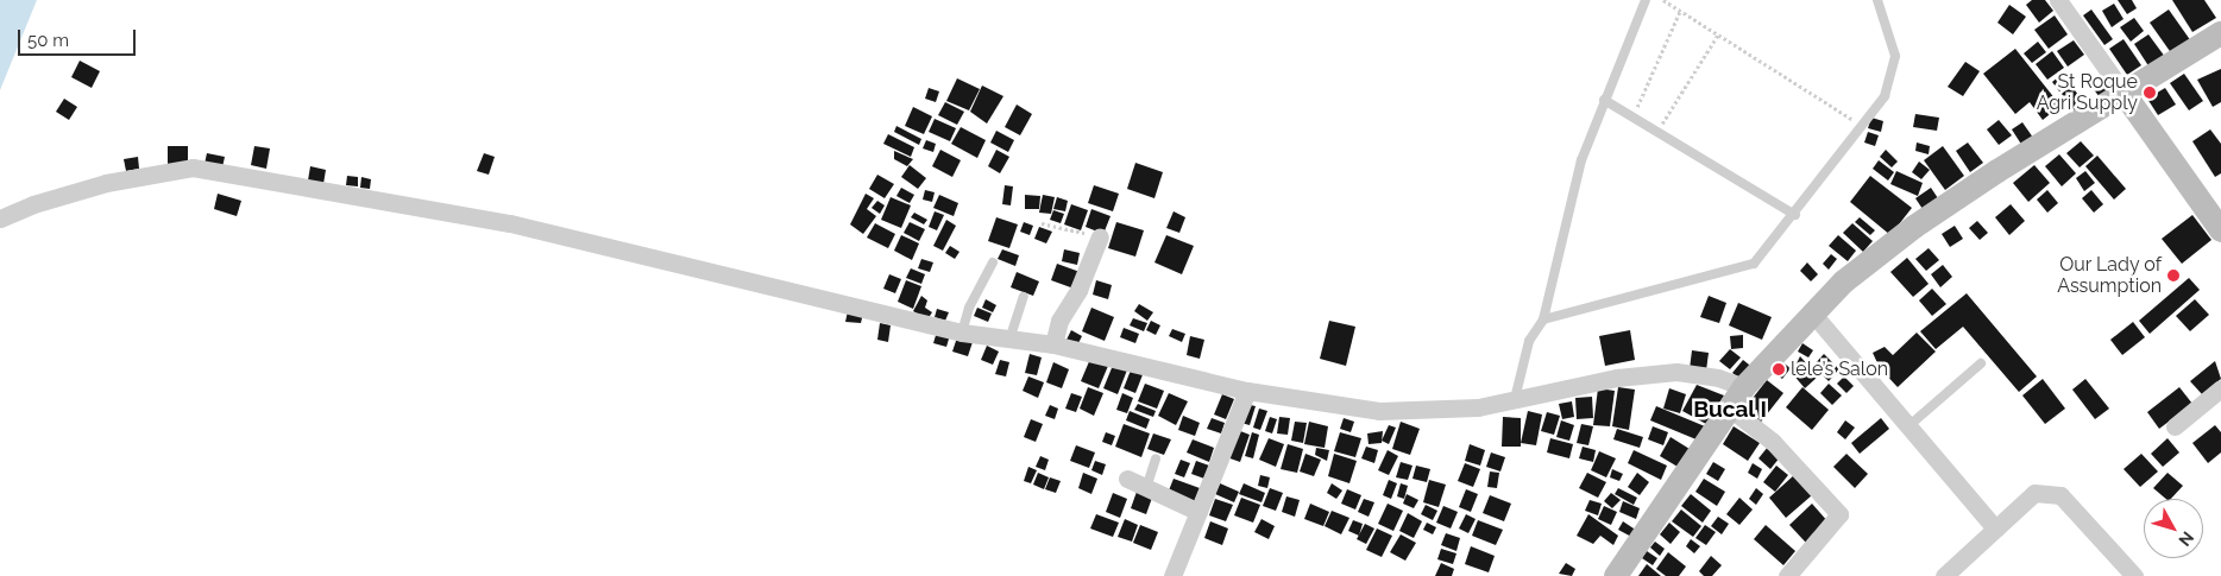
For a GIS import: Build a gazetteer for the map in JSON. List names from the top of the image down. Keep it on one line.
{"districts":["Bucal I"],"places":["St Roque Agri Supply","Our Lady of Assumption","lele’s Salon"],"scale_bar":"50 m","north":"bottom right"}
